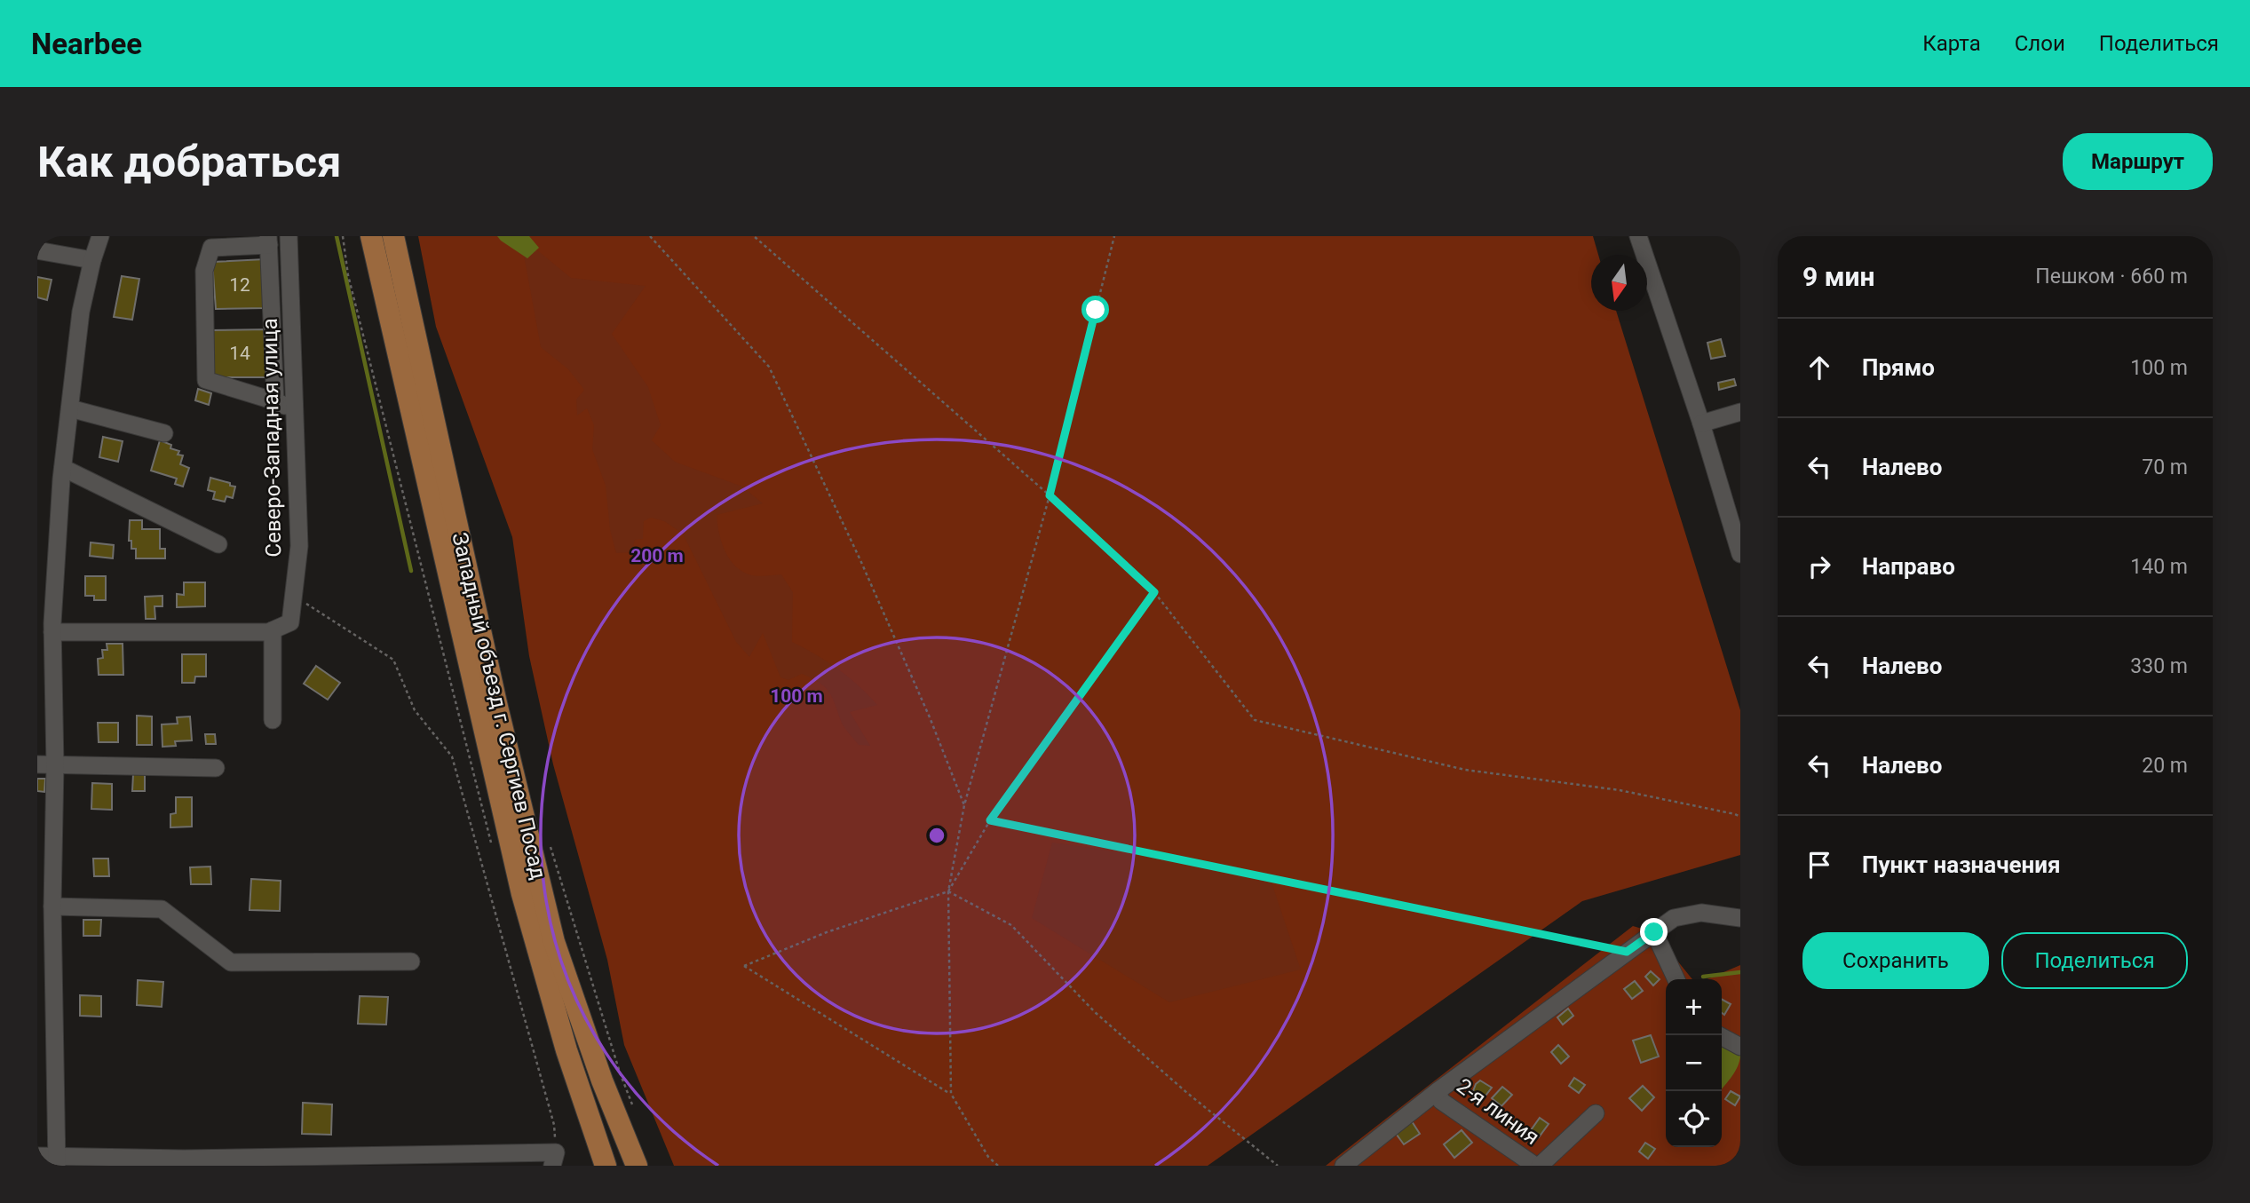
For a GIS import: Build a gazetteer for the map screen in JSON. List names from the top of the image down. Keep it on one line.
{"streets":{"main road":["Западный объезд г. Сергиев Посад"],"street":["Северо-Западная улица","2-я линия"]},"house_numbers":["12","14"],"north":"bottom","page":{"header":"Nearbee","nav":["Карта","Слои","Поделиться"],"buttons":["Маршрут",["Сохранить","Поделиться"]],"title":"Как добраться","heading":["9 мин","Пешком · 660 m"],"list":[["Прямо","100 m"],["Налево","70 m"],["Направо","140 m"],["Налево","330 m"],["Налево","20 m"],"Пункт назначения"],"map_buttons":["+","−"]},"rings":["200 m","100 m"]}
